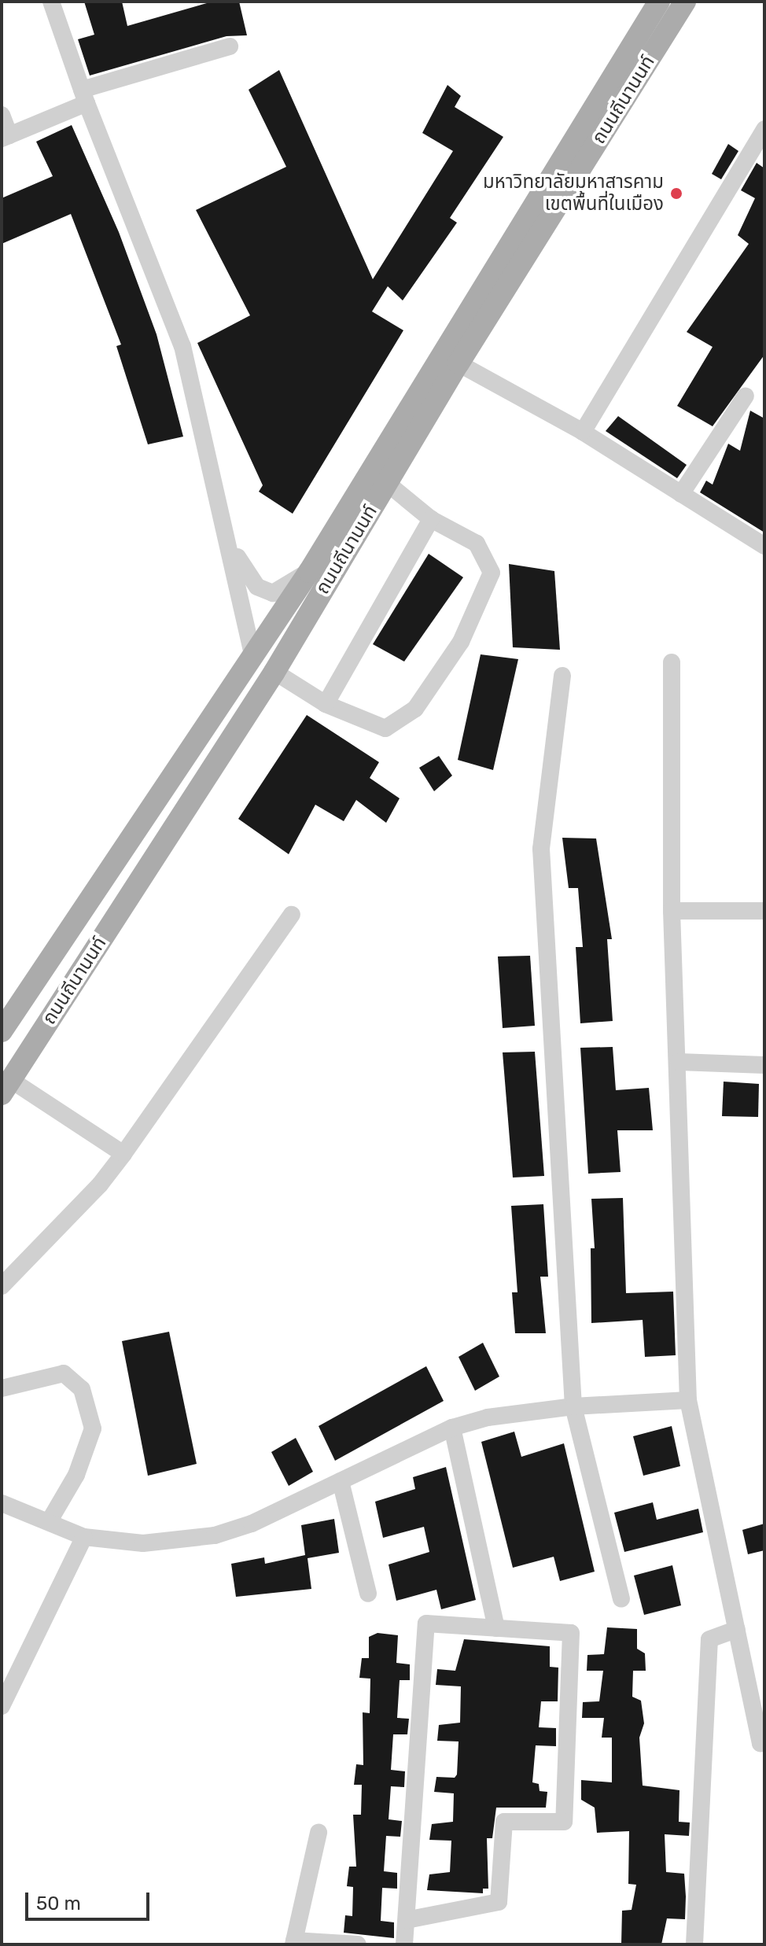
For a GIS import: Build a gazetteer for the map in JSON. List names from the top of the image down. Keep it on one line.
{"streets":{"main road":["ถนนถีนานนท์"]},"places":["มหาวิทยาลัยมหาสารคาม เขตพื้นที่ในเมือง"],"scale_bar":"50 m"}
